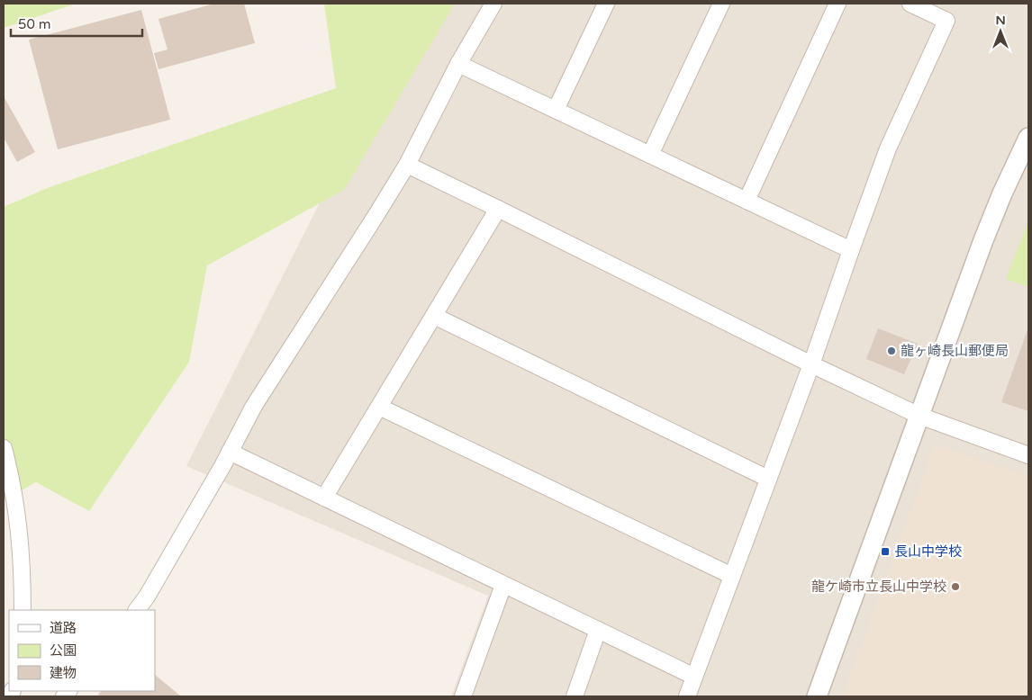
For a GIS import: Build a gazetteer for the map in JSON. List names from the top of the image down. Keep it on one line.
{"places":{"other":["龍ヶ崎長山郵便局","龍ケ崎市立長山中学校"],"transit":["長山中学校"]},"legend":["道路","公園","建物"],"scale_bar":"50 m","north":"top"}
